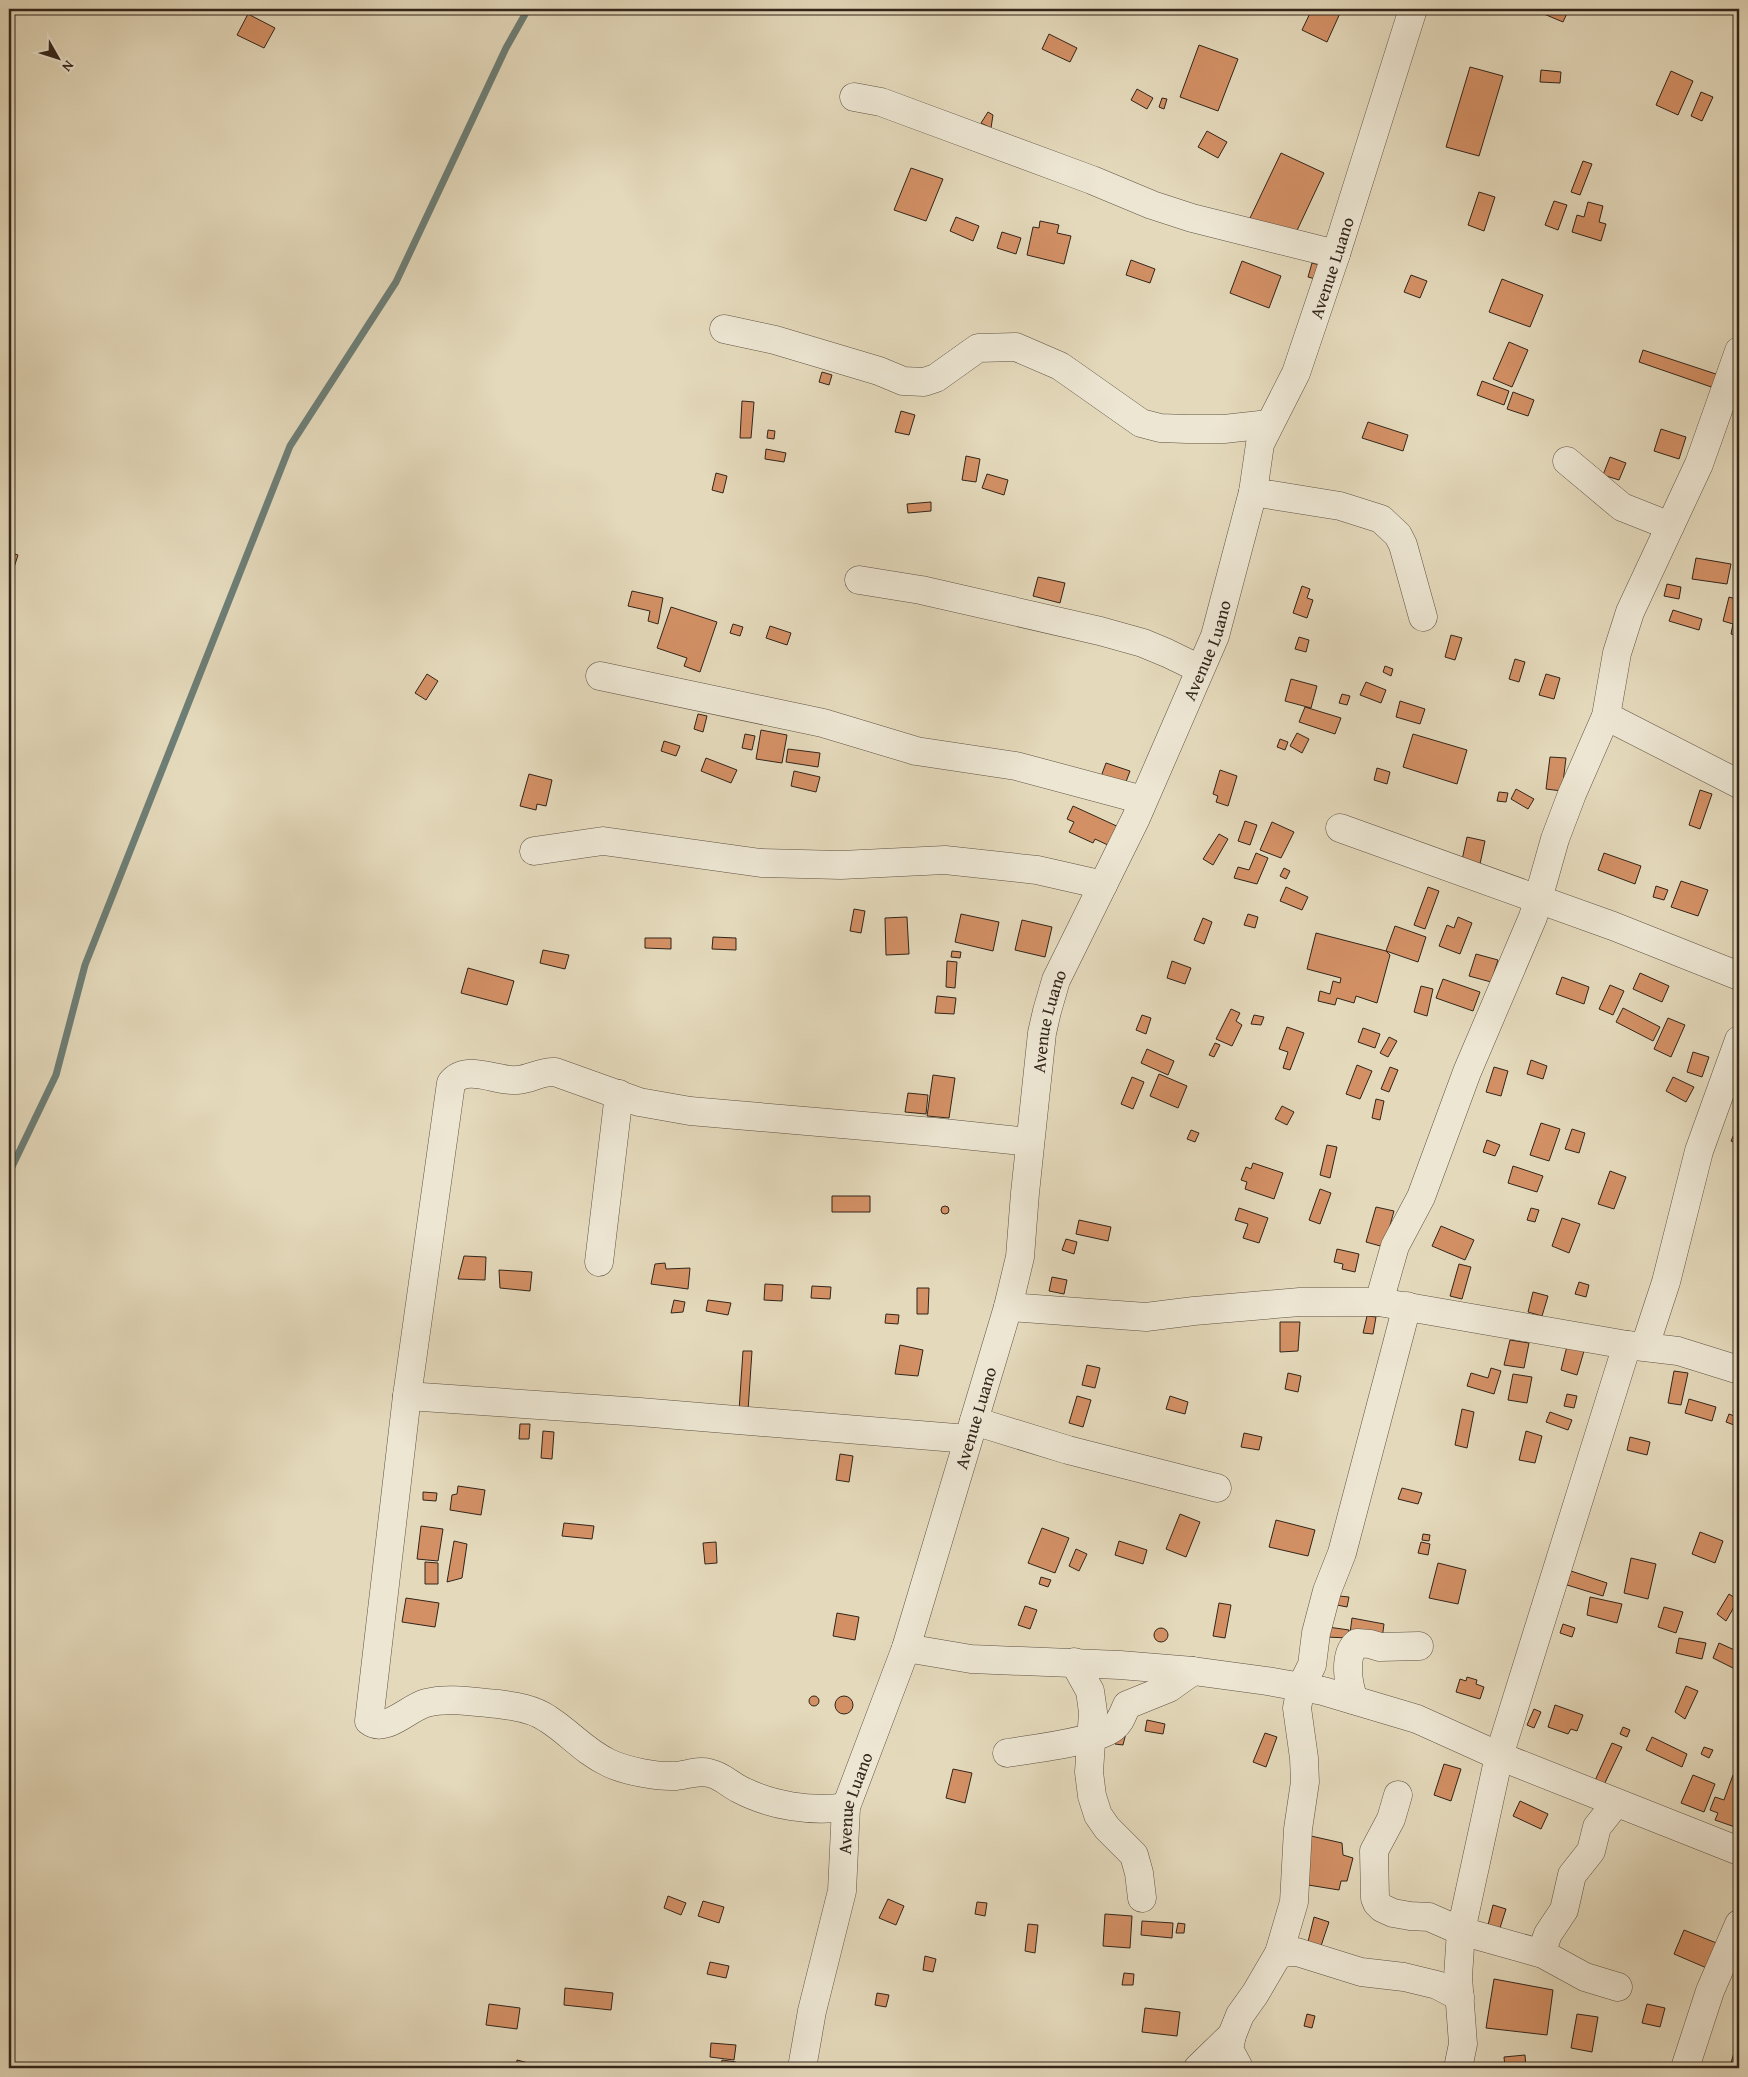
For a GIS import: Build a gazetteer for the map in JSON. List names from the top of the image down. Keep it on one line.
{"streets":{"street":["Avenue Luano"]},"north":"bottom right"}
